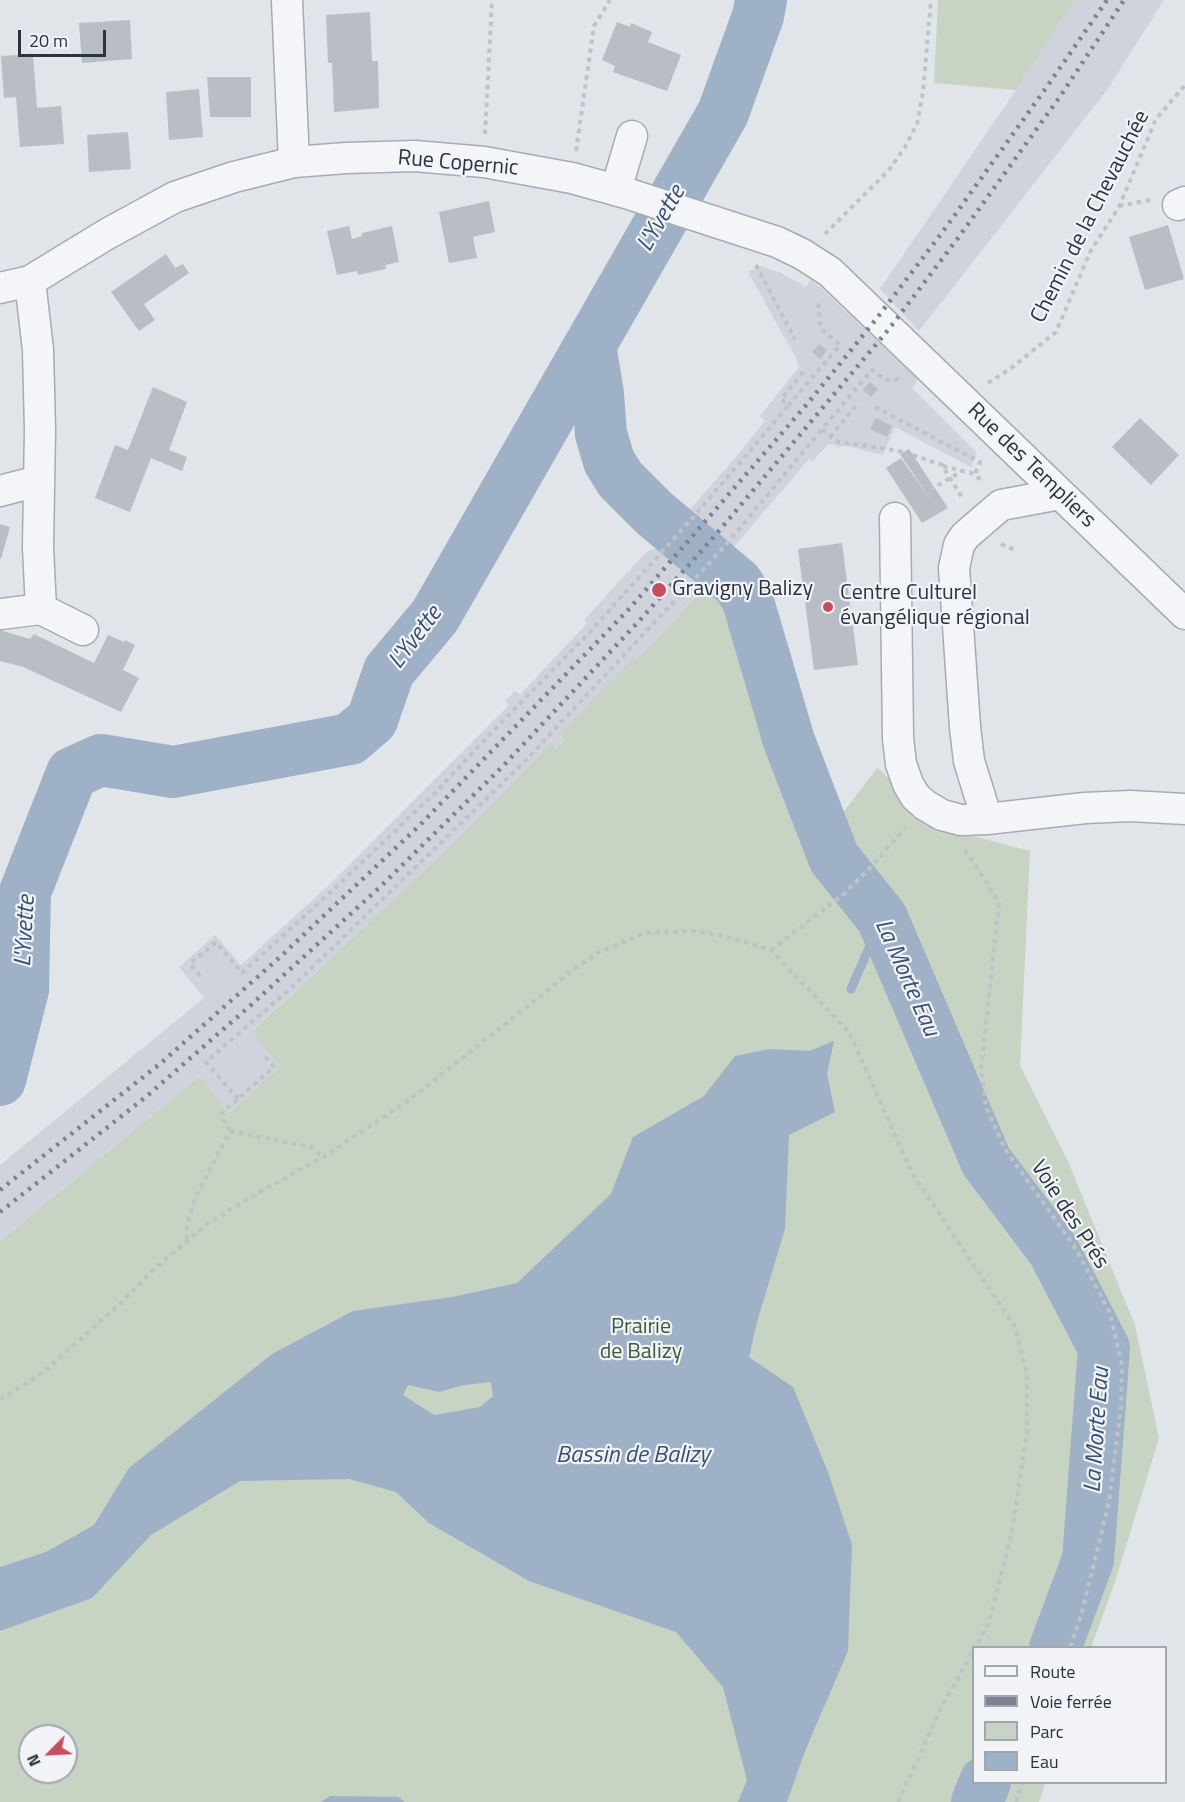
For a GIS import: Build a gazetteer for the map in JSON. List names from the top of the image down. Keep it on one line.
{"streets":{"street":["Rue Copernic","Rue des Templiers"],"path":["Chemin de la Chevauchée","Voie des Prés"]},"crossings":[["Rue Copernic","Rue des Templiers"],["Chemin de la Chevauchée","Rue des Templiers"]],"water":["L'Yvette","La Morte Eau","Bassin de Balizy"],"parks":["Prairie de Balizy"],"places":["Gravigny Balizy","Centre Culturel évangélique régional"],"legend":["Route","Voie ferrée","Parc","Eau"],"scale_bar":"20 m","north":"bottom left"}
